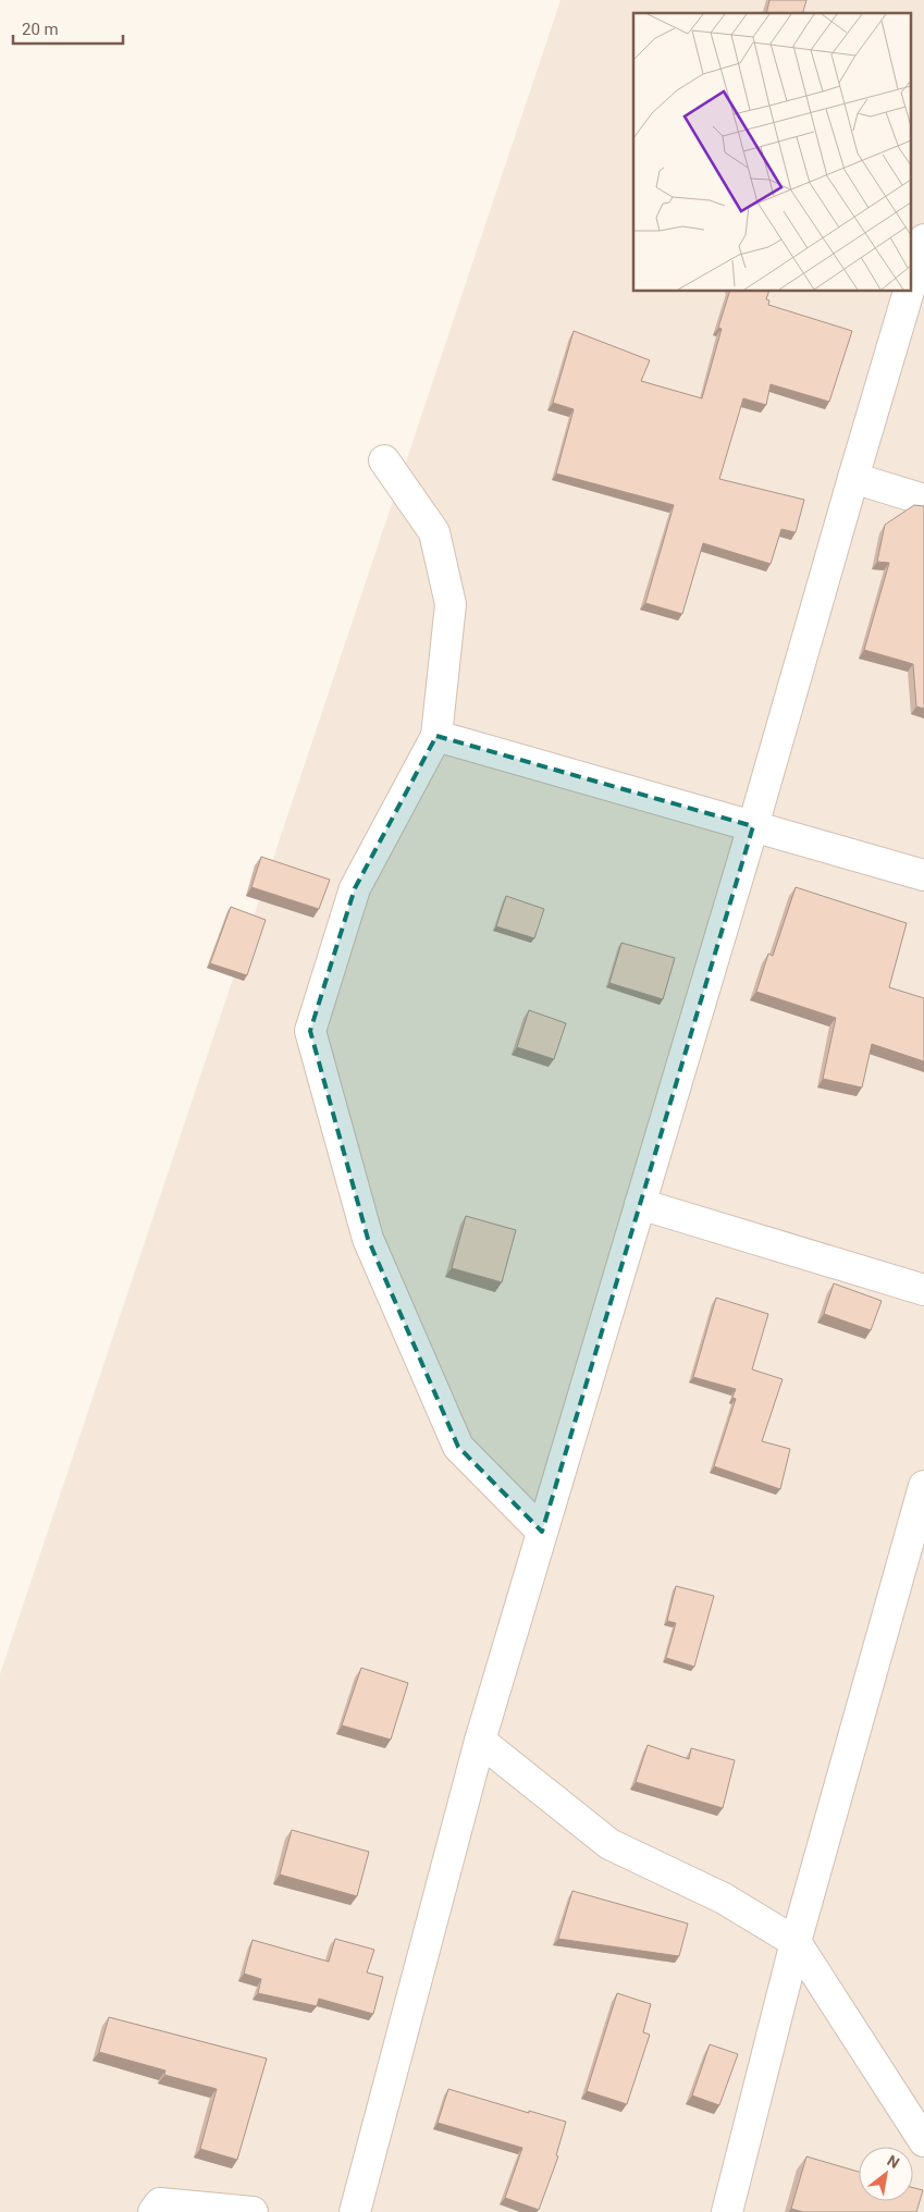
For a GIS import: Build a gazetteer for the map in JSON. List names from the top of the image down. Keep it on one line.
{"scale_bar":"20 m","north":"top right"}
